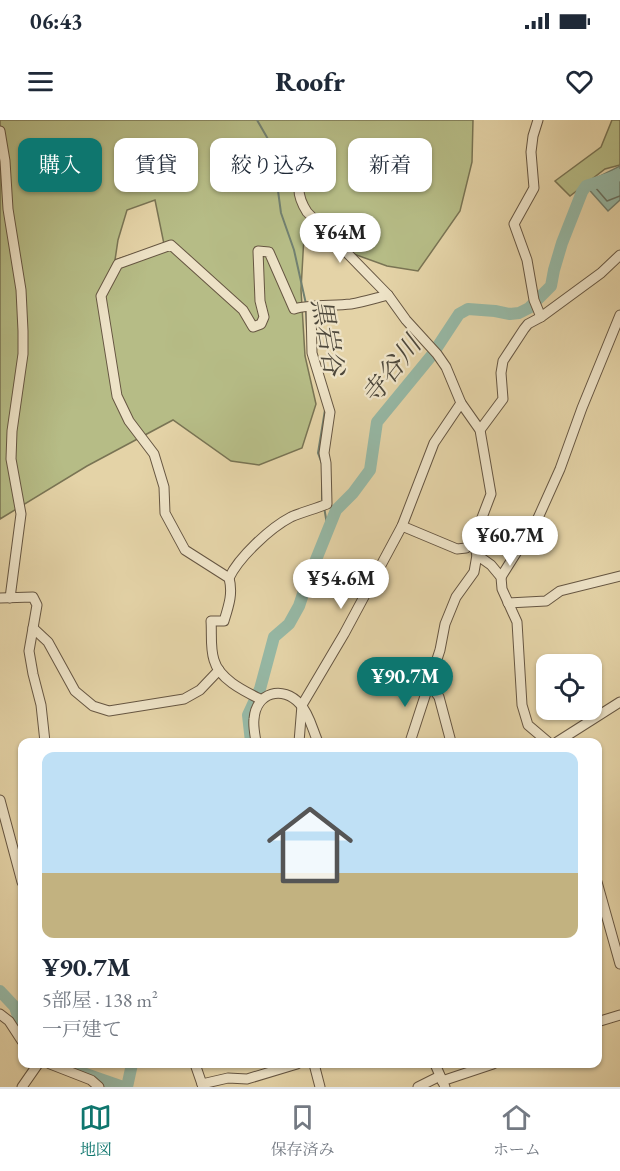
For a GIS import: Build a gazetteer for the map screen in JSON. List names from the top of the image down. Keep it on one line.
{"water":["黒岩谷","寺谷川"],"page":{"status":"06:43","header":"Roofr","chip":["購入","賃貸","絞り込み","新着"],"price":["¥64M","¥60.7M","¥54.6M","¥90.7M"],"list":[{"name":"¥90.7M","note":"5部屋 · 138 m² · 一戸建て"}],"tabs":["地図","保存済み","ホーム"]}}
